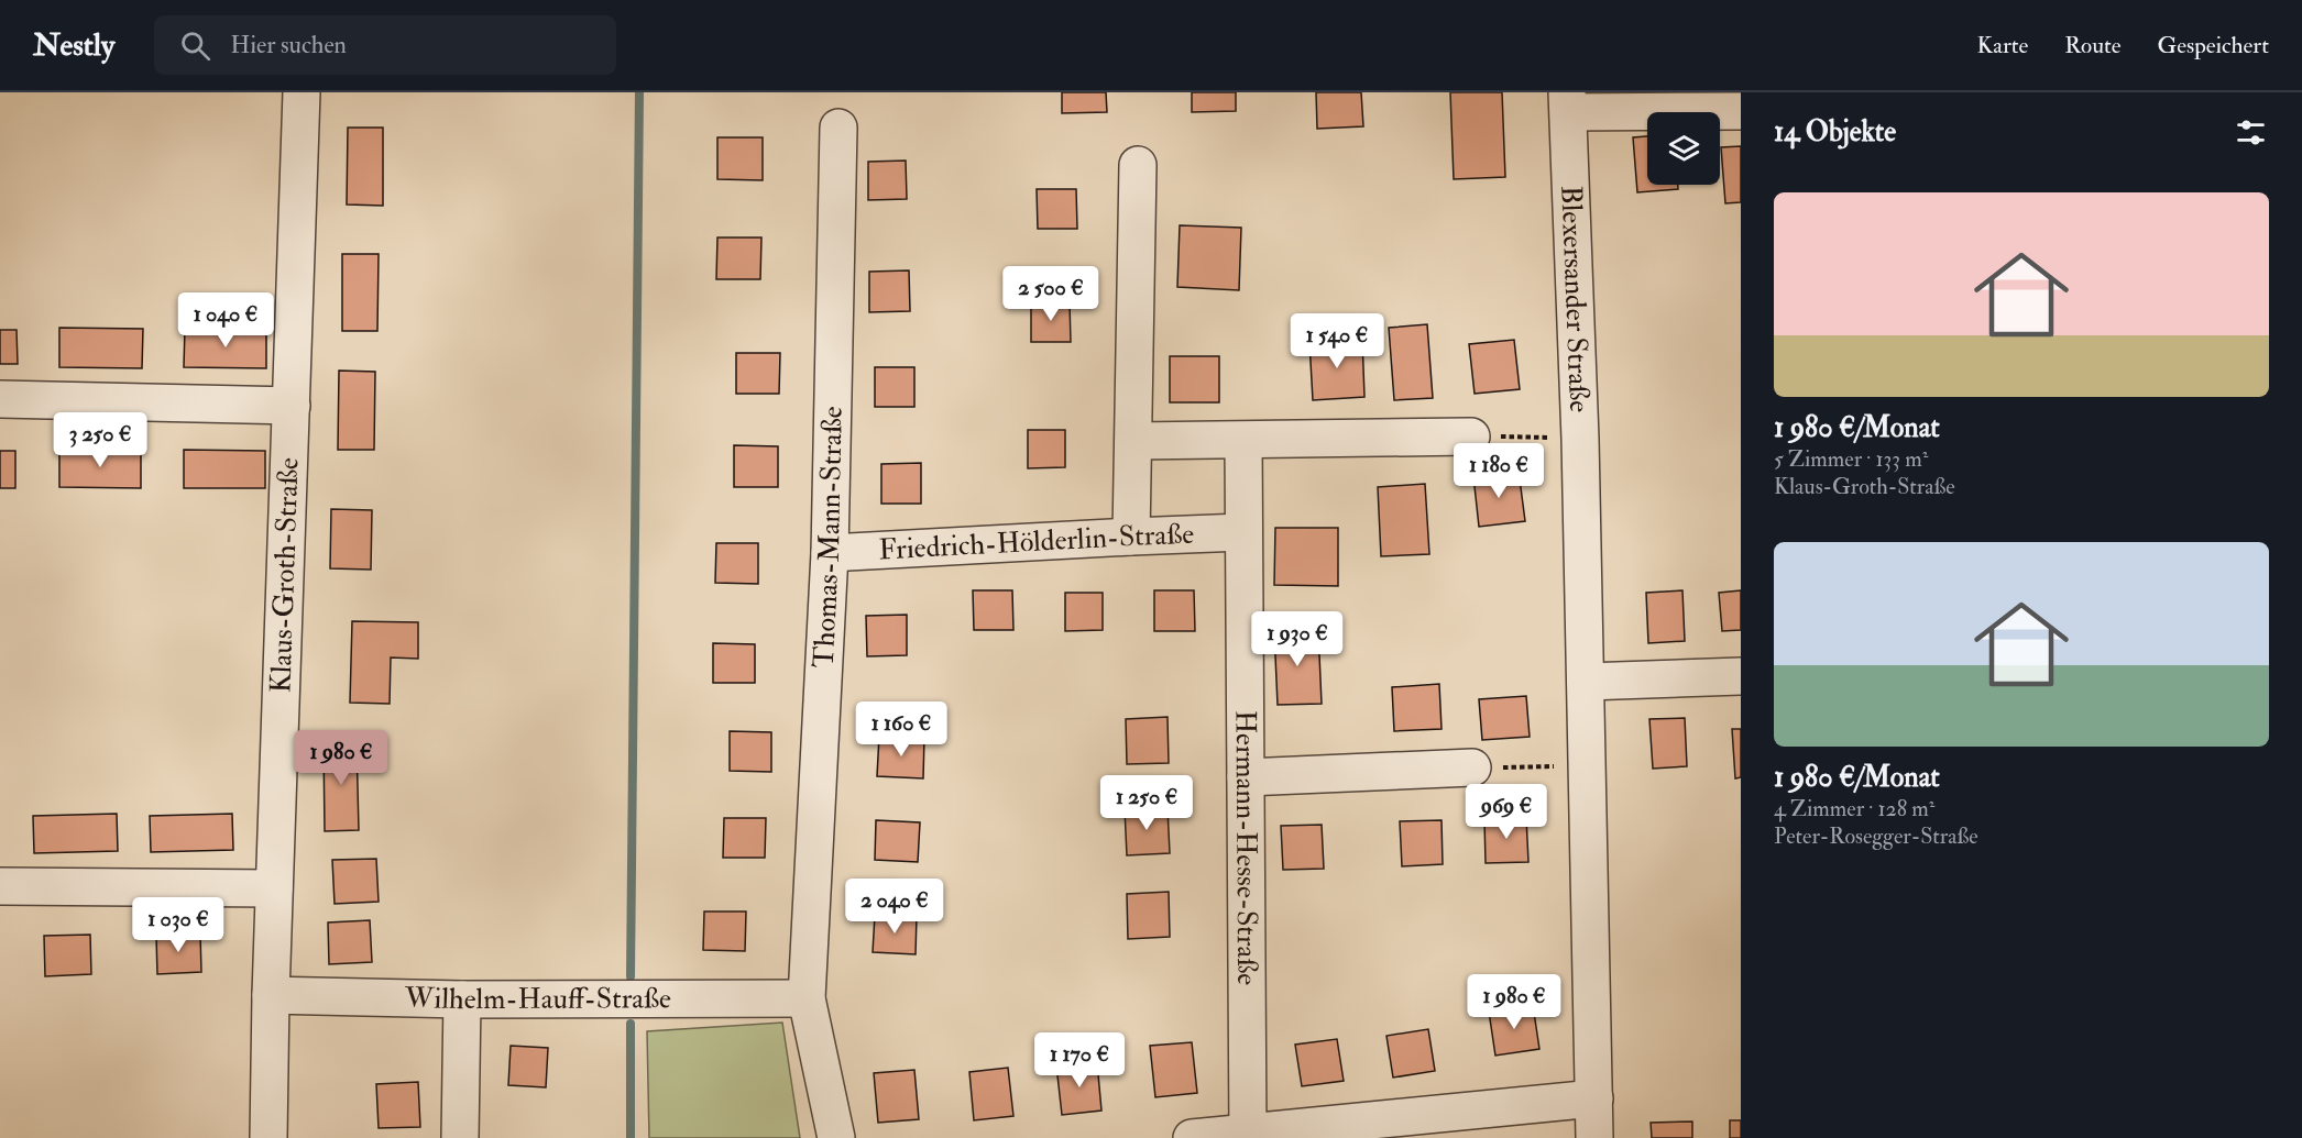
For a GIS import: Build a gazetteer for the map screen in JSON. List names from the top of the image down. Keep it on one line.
{"streets":{"street":["Blexersander Straße","Thomas-Mann-Straße","Friedrich-Hölderlin-Straße","Klaus-Groth-Straße","Hermann-Hesse-Straße","Wilhelm-Hauff-Straße"]},"crossings":[["Thomas-Mann-Straße","Friedrich-Hölderlin-Straße"],["Thomas-Mann-Straße","Wilhelm-Hauff-Straße"],["Friedrich-Hölderlin-Straße","Hermann-Hesse-Straße"],["Klaus-Groth-Straße","Wilhelm-Hauff-Straße"]],"page":{"header":"Nestly","search":"Hier suchen","nav":["Karte","Route","Gespeichert"],"heading":"14 Objekte","list":[{"name":"1 980 €/Monat","note":"5 Zimmer · 133 m² · Klaus-Groth-Straße"},{"name":"1 980 €/Monat","note":"4 Zimmer · 128 m² · Peter-Rosegger-Straße"}],"price":["2 500 €","1 040 €","1 540 €","3 250 €","1 180 €","1 930 €","1 160 €","1 980 €","1 250 €","969 €","2 040 €","1 030 €","1 980 €","1 170 €"]}}
